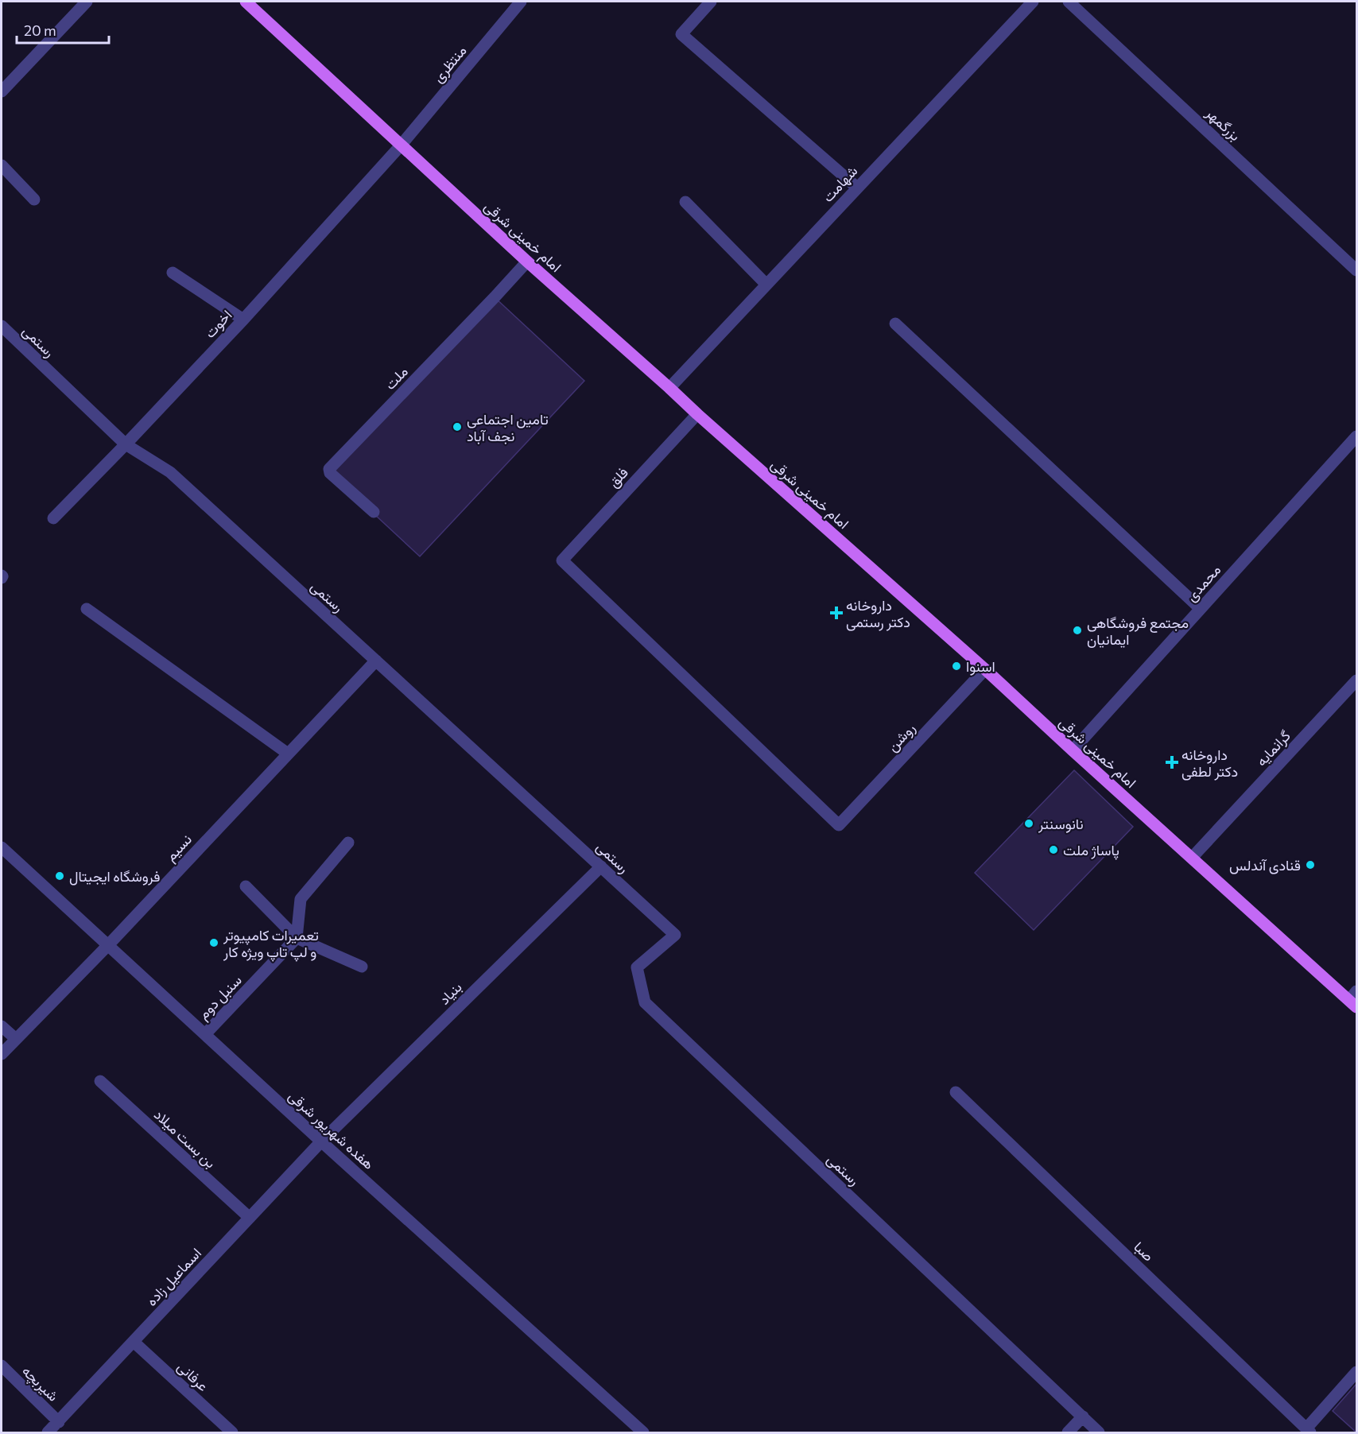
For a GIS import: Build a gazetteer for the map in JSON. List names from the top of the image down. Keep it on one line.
{"streets":{"main road":["امام خمینی شرقی"],"street":["منتظری","بزرگمهر","شهامت","اخوت","رستمی","ملت","فلق","محمدی","روشن","گرانمایه","نسیم","بنیاد","سنبل دوم","هفده شهریور شرقی","بن بست میلاد","صبا","اسماعیل زاده","عرفانی","شیربچه"]},"crossings":[["منتظری","امام خمینی شرقی"],["منتظری","اخوت"],["شهامت","امام خمینی شرقی"],["امام خمینی شرقی","اخوت"],["امام خمینی شرقی","ملت"],["امام خمینی شرقی","فلق"],["امام خمینی شرقی","محمدی"],["امام خمینی شرقی","روشن"],["امام خمینی شرقی","گرانمایه"],["اخوت","رستمی"],["رستمی","نسیم"],["رستمی","بنیاد"],["فلق","روشن"],["نسیم","هفده شهریور شرقی"],["بنیاد","هفده شهریور شرقی"],["بنیاد","اسماعیل زاده"],["سنبل دوم","هفده شهریور شرقی"],["هفده شهریور شرقی","اسماعیل زاده"],["بن بست میلاد","اسماعیل زاده"],["اسماعیل زاده","عرفانی"],["اسماعیل زاده","شیربچه"]],"places":{"other":["تامین اجتماعی نجف آباد","مجتمع فروشگاهی ایمانیان","اسنوا","نانوسنتر","پاساژ ملت","قنادی آندلس","فروشگاه ایجیتال","تعمیرات کامپیوتر و لپ تاپ ویژه کار"],"health":["داروخانه دکتر رستمی","داروخانه دکتر لطفی"]},"scale_bar":"20 m"}
